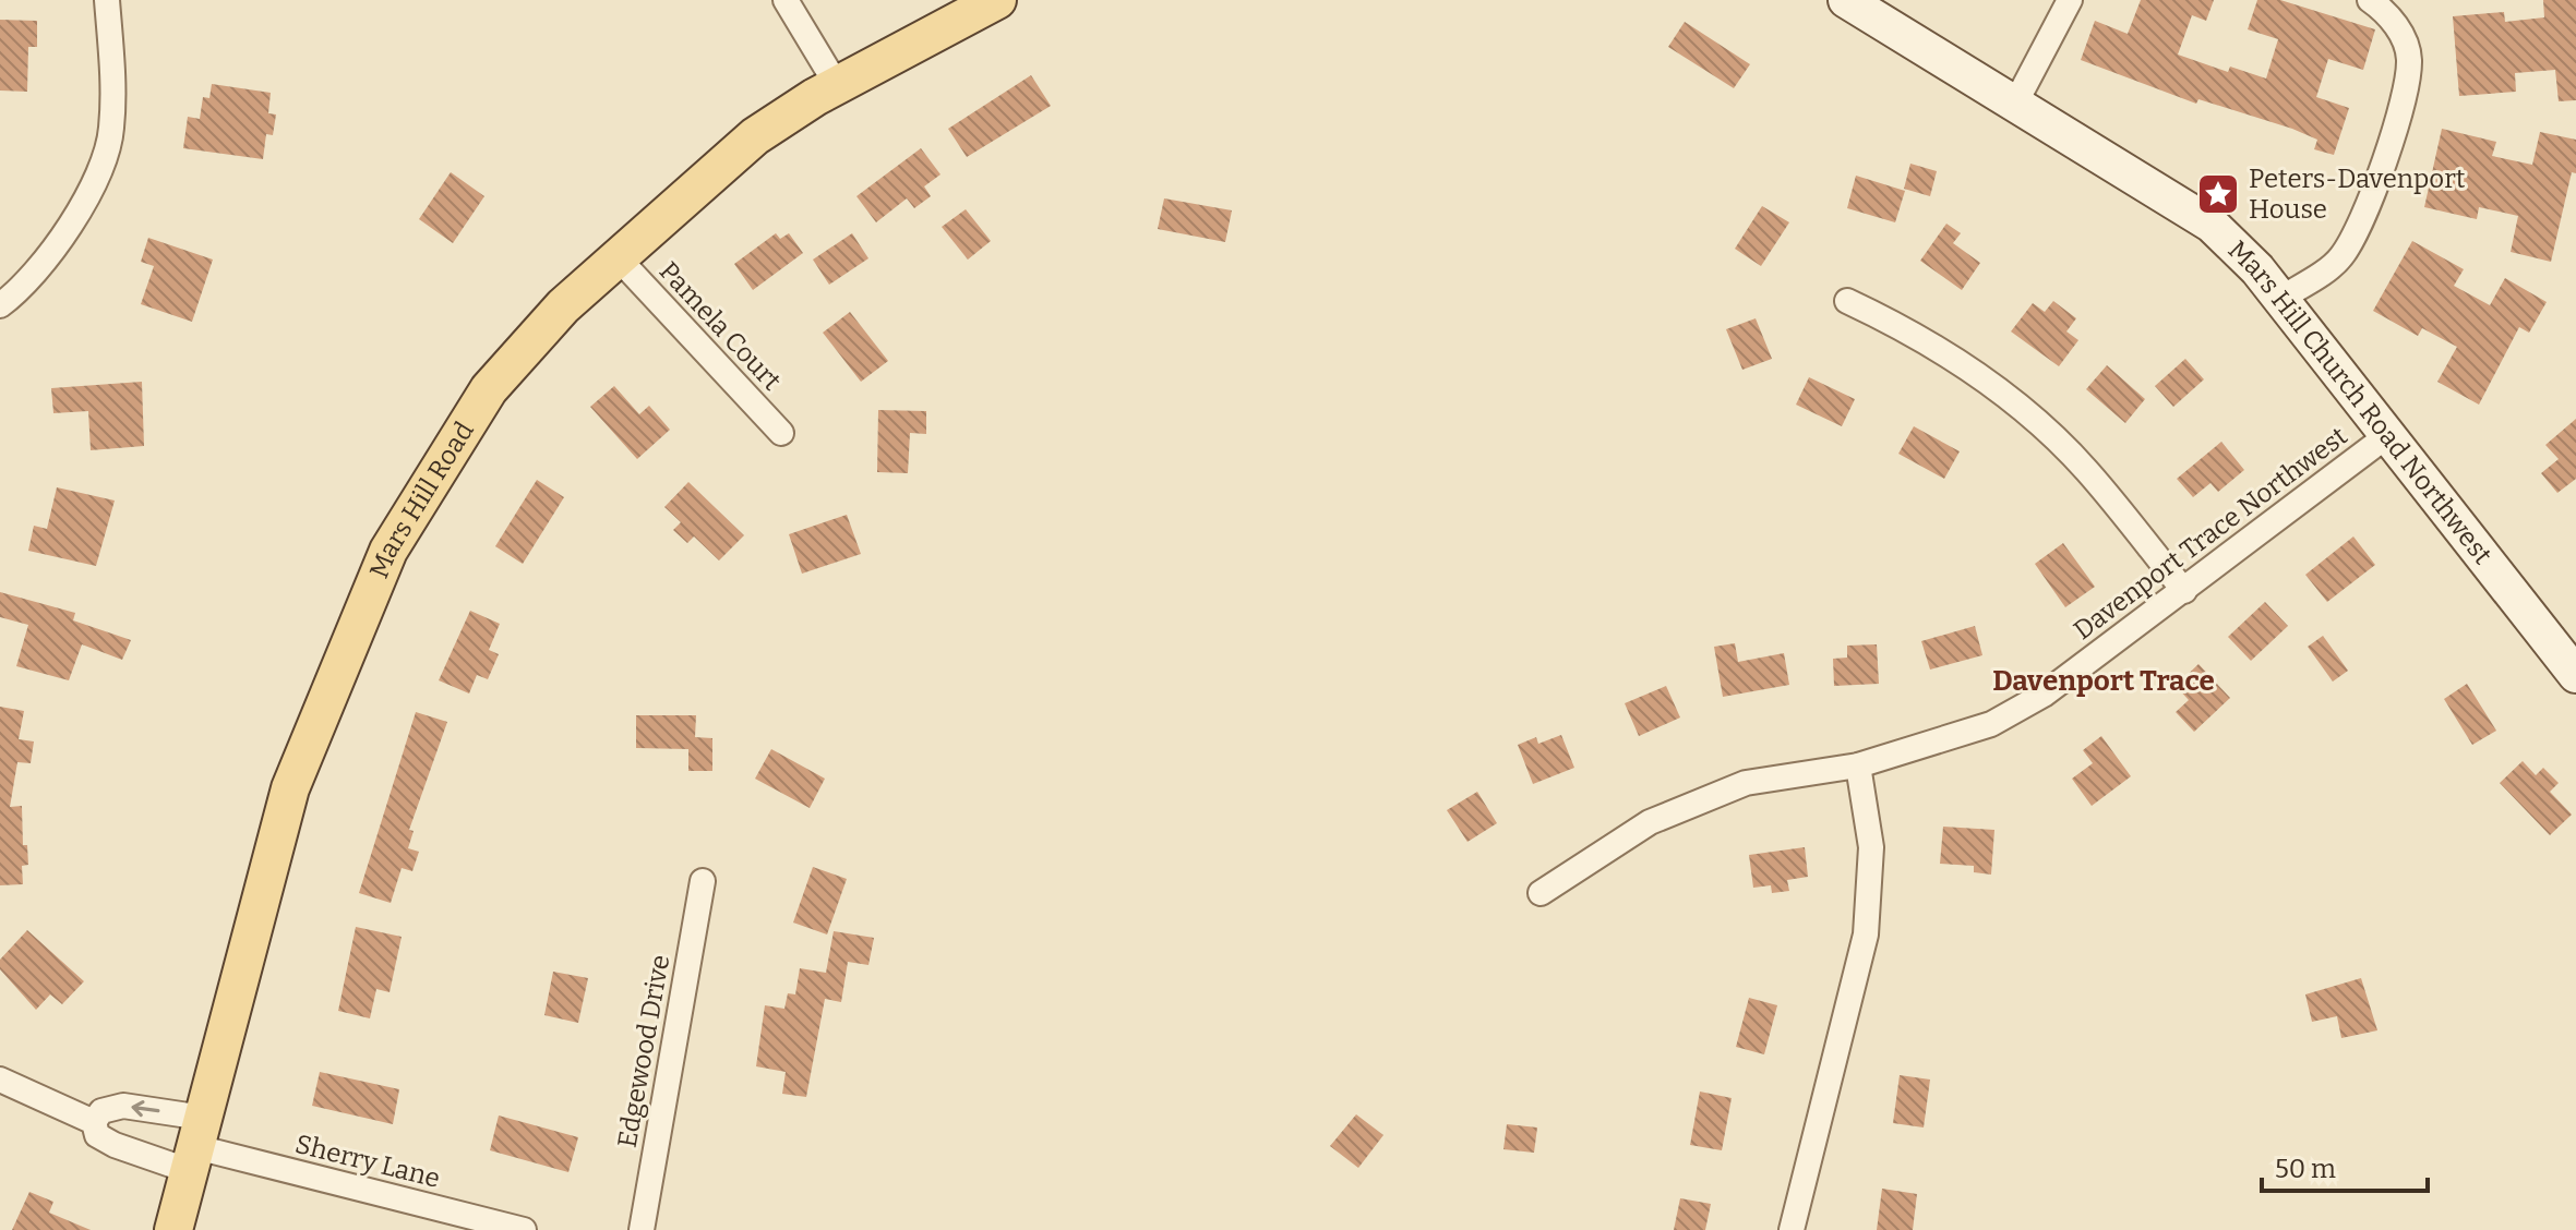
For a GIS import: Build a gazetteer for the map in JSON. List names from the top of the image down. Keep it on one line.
{"streets":{"main road":["Mars Hill Road"],"street":["Pamela Court","Mars Hill Church Road Northwest","Davenport Trace Northwest","Edgewood Drive","Sherry Lane"]},"crossings":[["Pamela Court","Mars Hill Road"],["Mars Hill Church Road Northwest","Davenport Trace Northwest"],["Mars Hill Road","Sherry Lane"]],"districts":["Davenport Trace"],"places":{"place":["Peters-Davenport House"]},"scale_bar":"50 m"}
